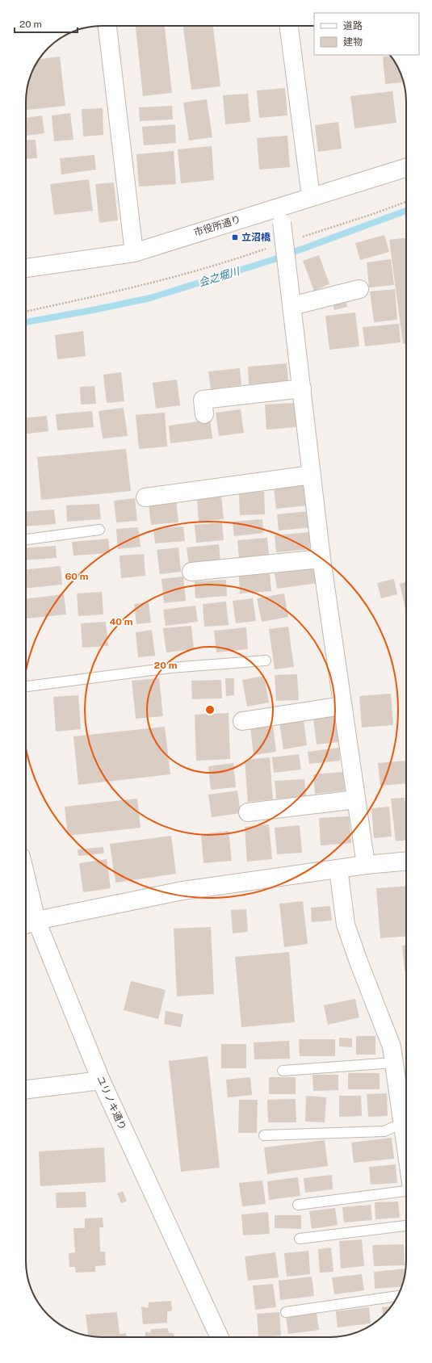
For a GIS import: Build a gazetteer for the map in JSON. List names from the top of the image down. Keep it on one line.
{"streets":{"street":["市役所通り","ユリノキ通り"]},"water":["会之堀川"],"places":{"transit":["立沼橋"]},"legend":["道路","建物"],"scale_bar":"20 m","rings":["60 m","40 m","20 m"]}
